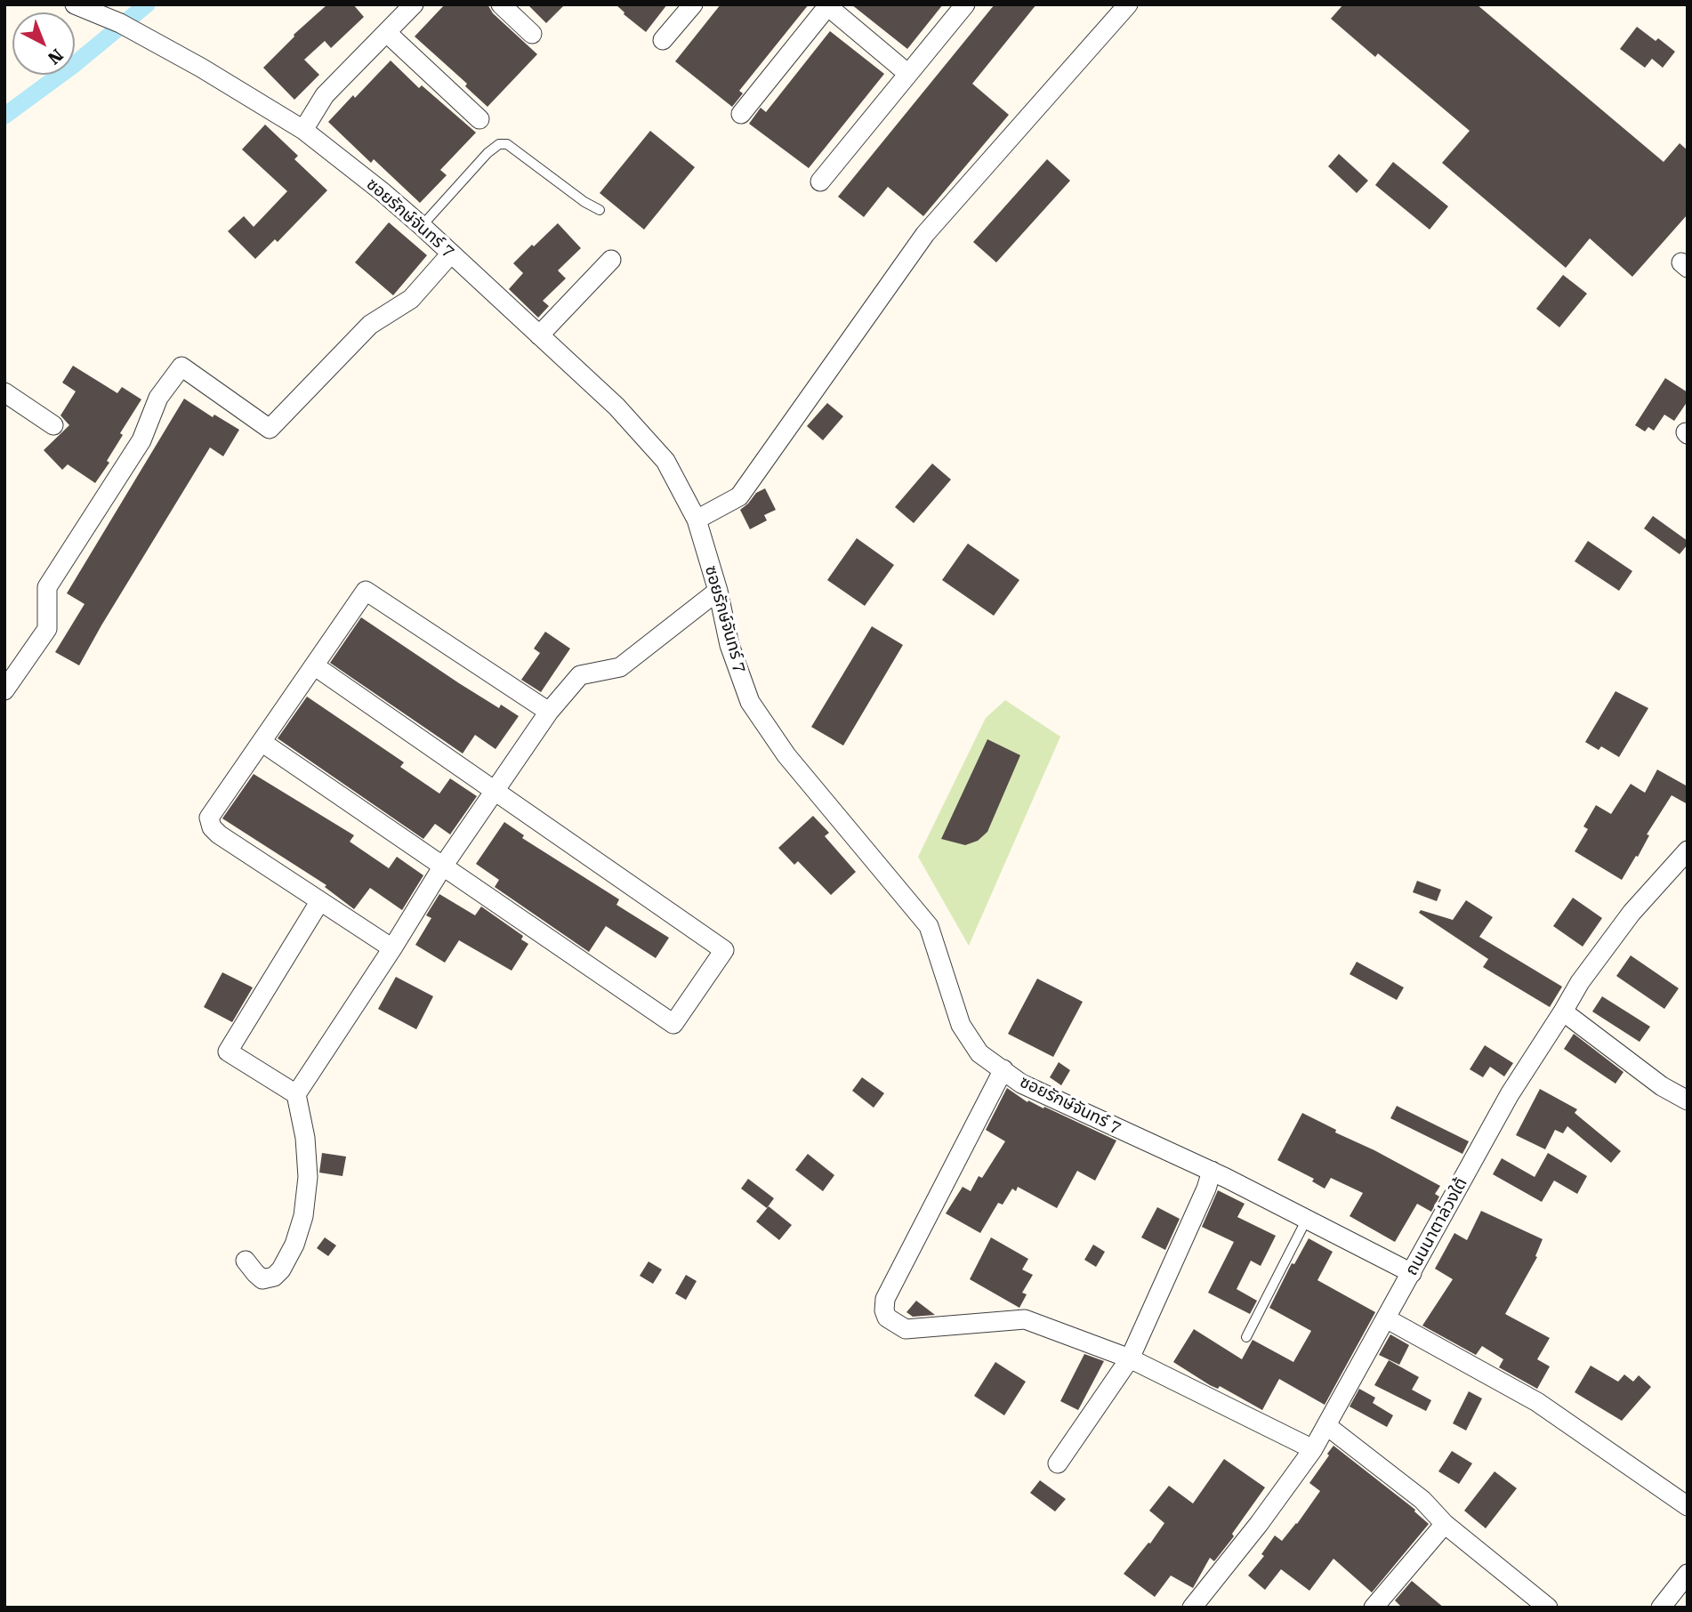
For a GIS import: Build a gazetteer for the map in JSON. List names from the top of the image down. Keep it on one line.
{"streets":{"street":["ซอยรักษ์จันทร์ 7","ถนนนาตาล่วงใต้"]},"crossings":[["ซอยรักษ์จันทร์ 7","ถนนนาตาล่วงใต้"]],"north":"bottom right"}
